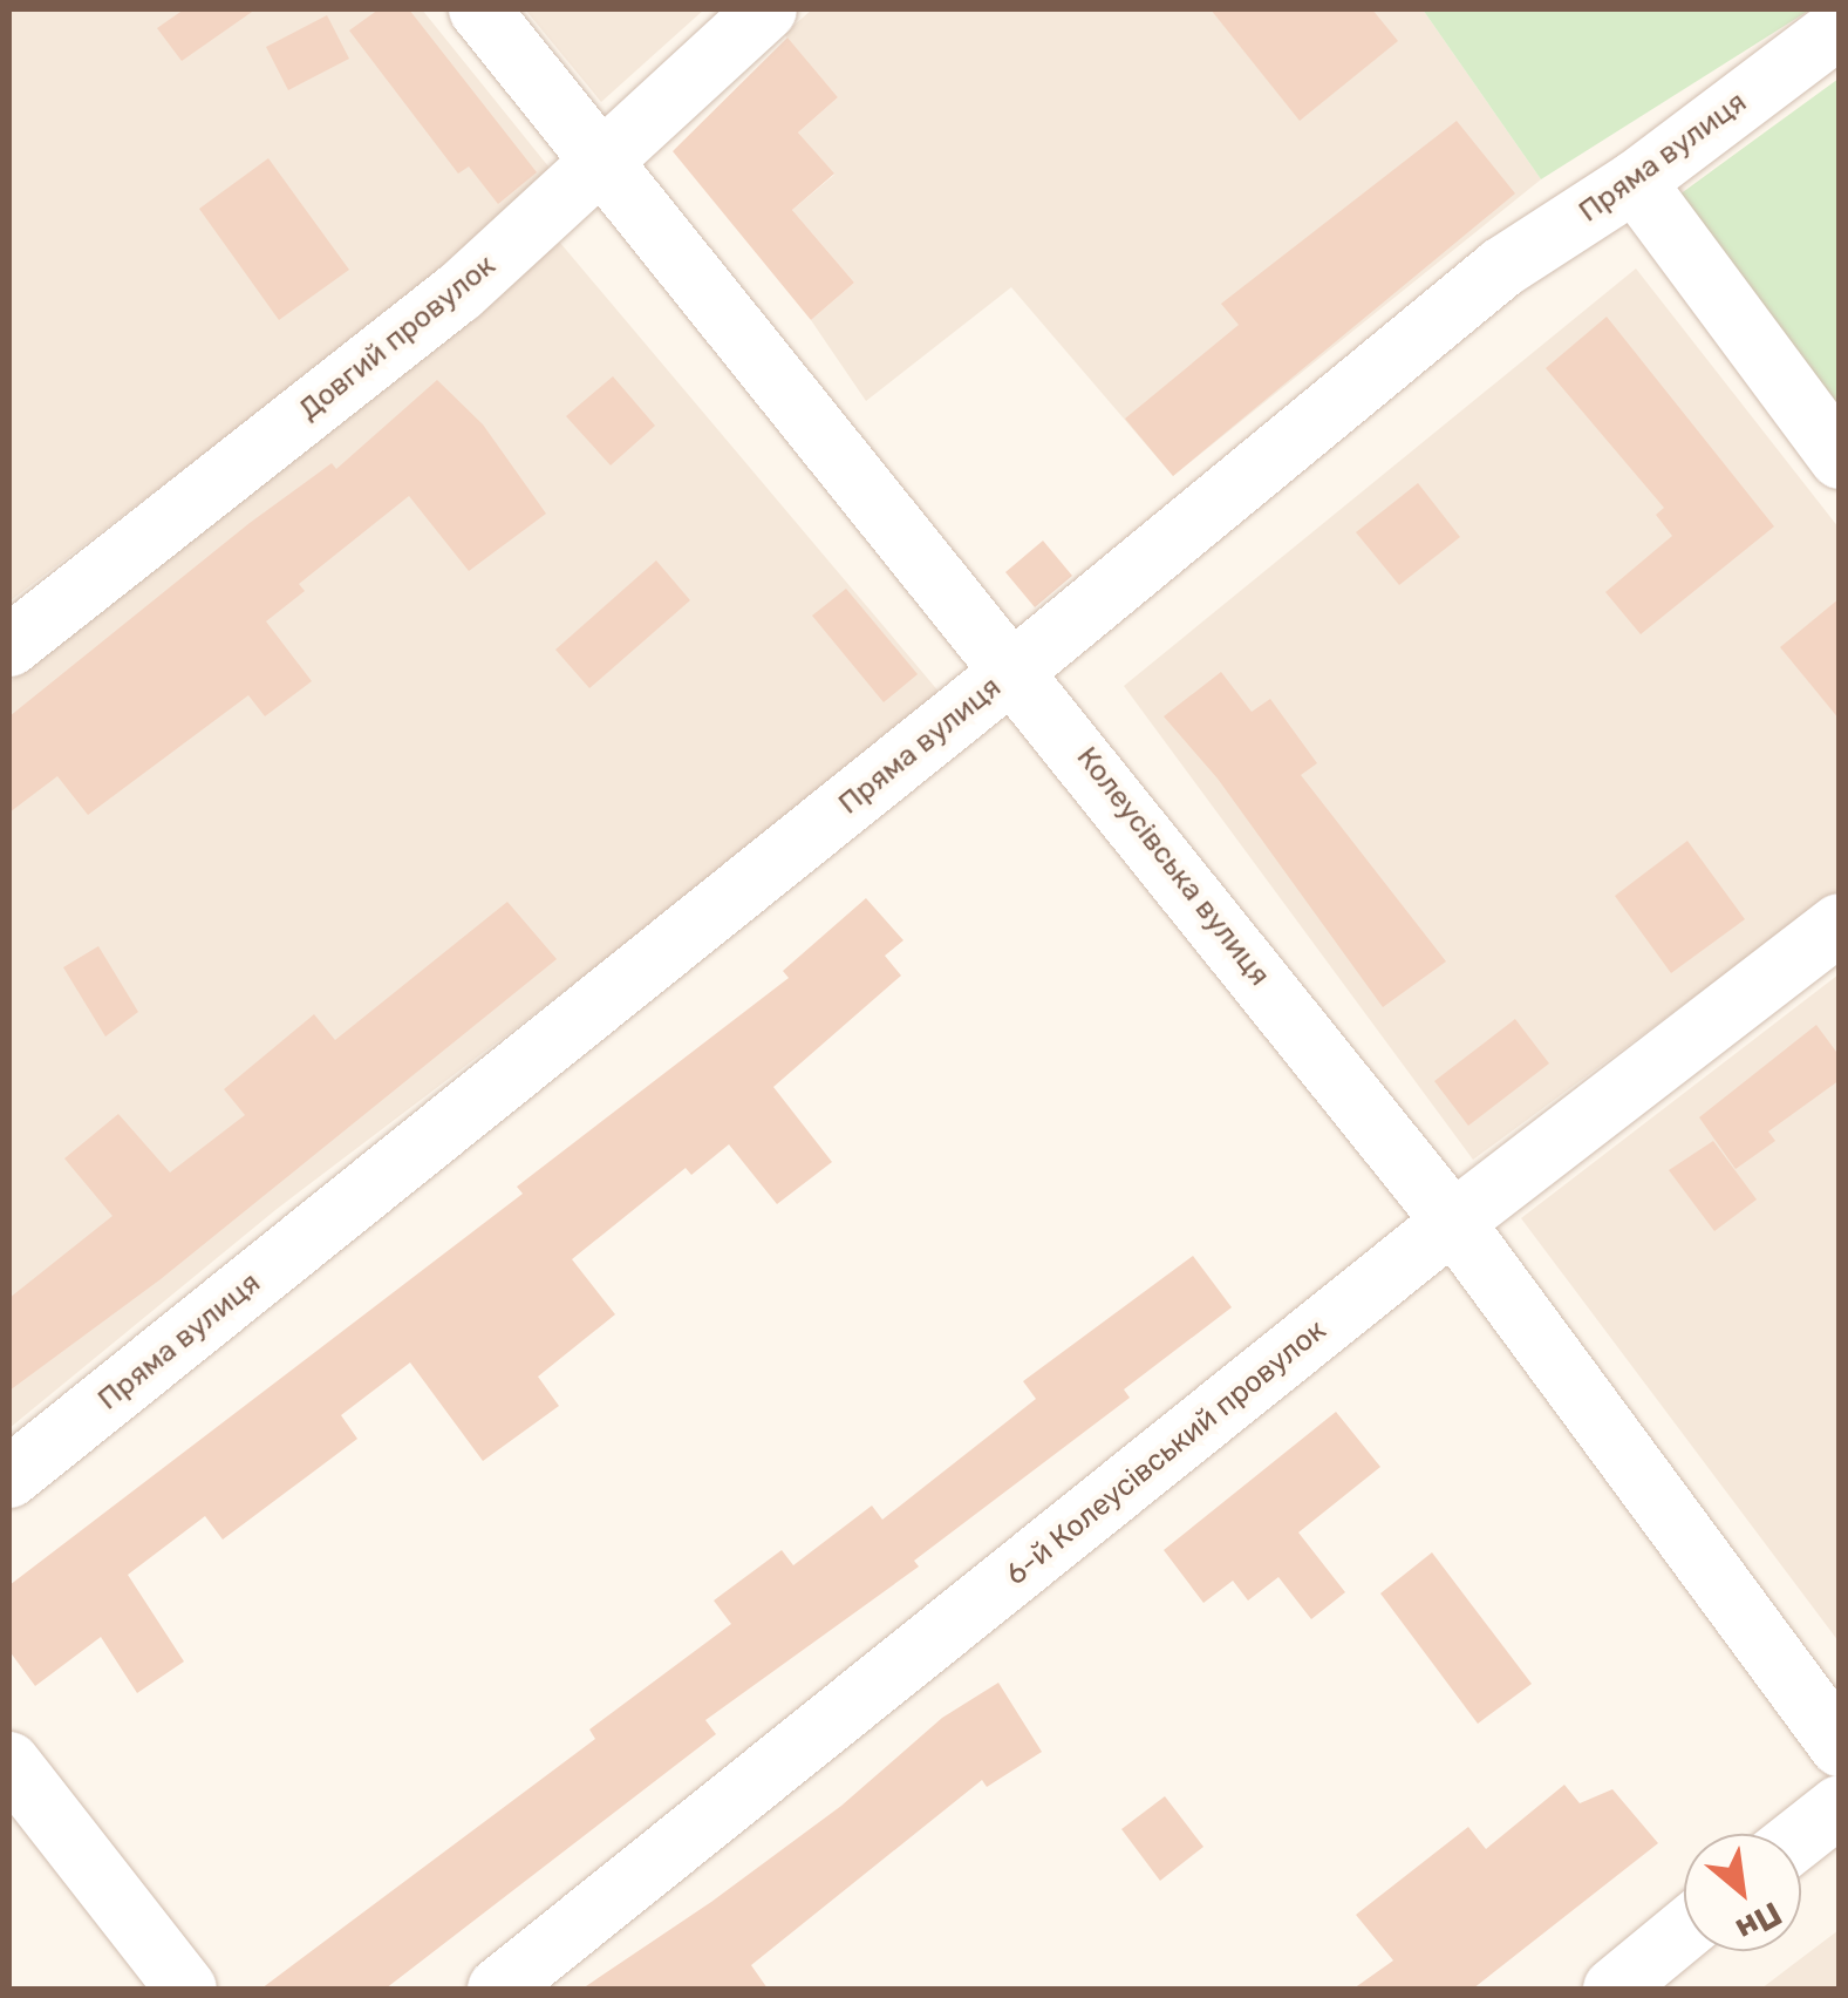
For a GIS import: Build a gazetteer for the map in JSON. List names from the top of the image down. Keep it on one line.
{"streets":{"street":["Пряма вулиця","Довгий провулок","Колеусівська вулиця","6-й Колеусівський провулок"]},"crossings":[["Пряма вулиця","Колеусівська вулиця"],["Довгий провулок","Колеусівська вулиця"],["Колеусівська вулиця","6-й Колеусівський провулок"]],"north":"bottom right"}
